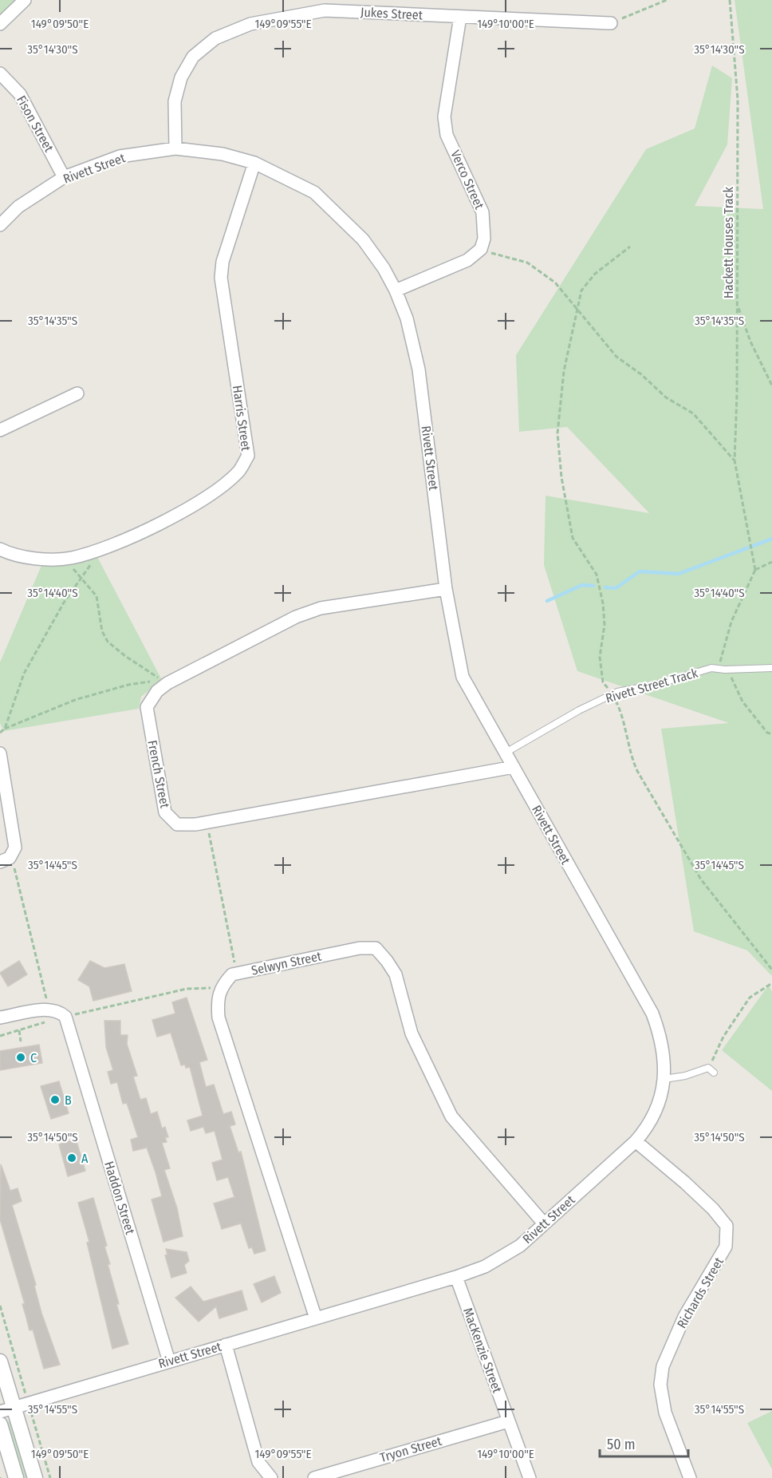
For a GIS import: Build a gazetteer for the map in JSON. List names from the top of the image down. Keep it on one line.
{"streets":{"street":["Jukes Street","Fison Street","Rivett Street","Verco Street","Harris Street","French Street","Selwyn Street","Haddon Street","Richards Street","MacKenzie Street","Tryon Street"],"lane":["Rivett Street Track"],"path":["Hackett Houses Track"]},"crossings":[["Jukes Street","Rivett Street"],["Jukes Street","Verco Street"],["Fison Street","Rivett Street"],["Rivett Street","Harris Street"],["Rivett Street","Rivett Street Track"],["Rivett Street","French Street"],["Rivett Street","Selwyn Street"],["Rivett Street","Haddon Street"],["Rivett Street","Richards Street"],["Rivett Street","MacKenzie Street"],["MacKenzie Street","Tryon Street"]],"places":["C","B","A"],"scale_bar":"50 m","coordinates":["149°09'50\"E","149°09'55\"E","149°10'00\"E","35°14'30\"S","35°14'35\"S","35°14'40\"S","35°14'45\"S","35°14'50\"S","35°14'55\"S"]}
